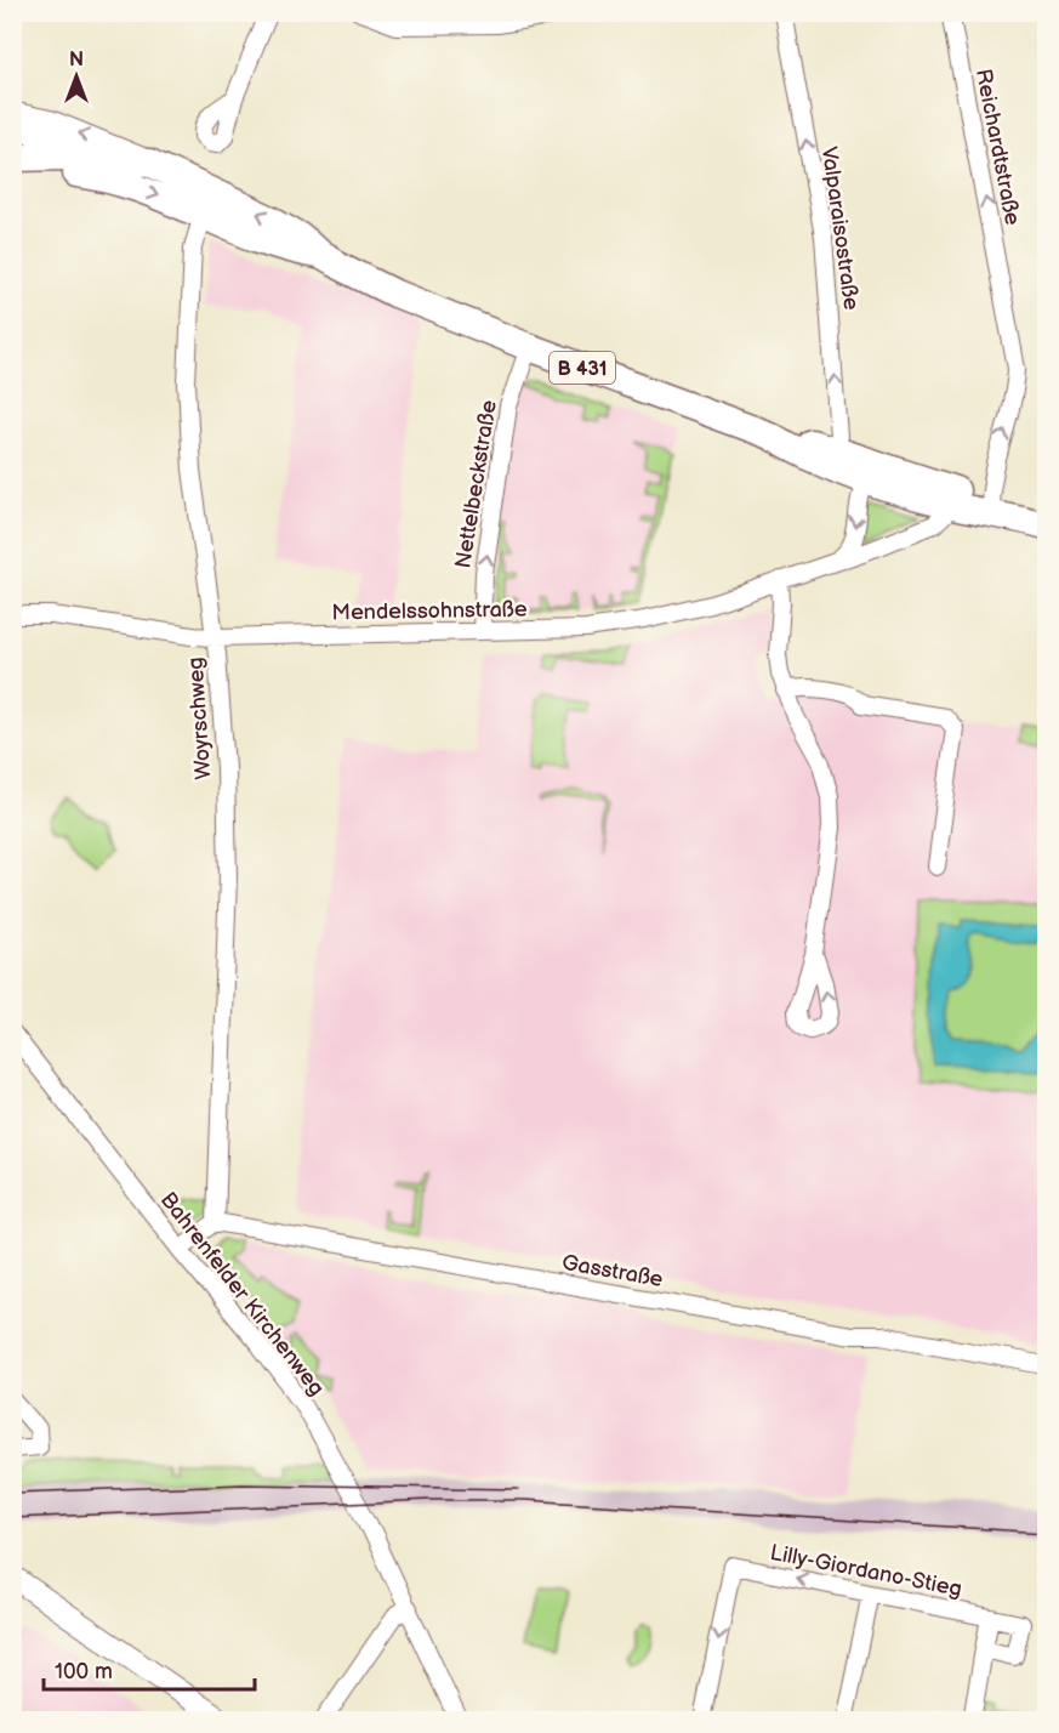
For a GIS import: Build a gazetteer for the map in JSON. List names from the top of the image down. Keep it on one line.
{"streets":{"main road":["B 431"],"street":["Reichardtstraße","Valparaisostraße","Nettelbeckstraße","Mendelssohnstraße","Woyrschweg","Gasstraße","Bahrenfelder Kirchenweg","Lilly-Giordano-Stieg"]},"crossings":[["Reichardtstraße","B 431"],["Valparaisostraße","B 431"],["B 431","Nettelbeckstraße"],["B 431","Mendelssohnstraße"],["B 431","Woyrschweg"],["Nettelbeckstraße","Mendelssohnstraße"],["Mendelssohnstraße","Woyrschweg"],["Woyrschweg","Gasstraße"]],"one_way":["Reichardtstraße","Valparaisostraße","Nettelbeckstraße"],"scale_bar":"100 m","north":"top"}
